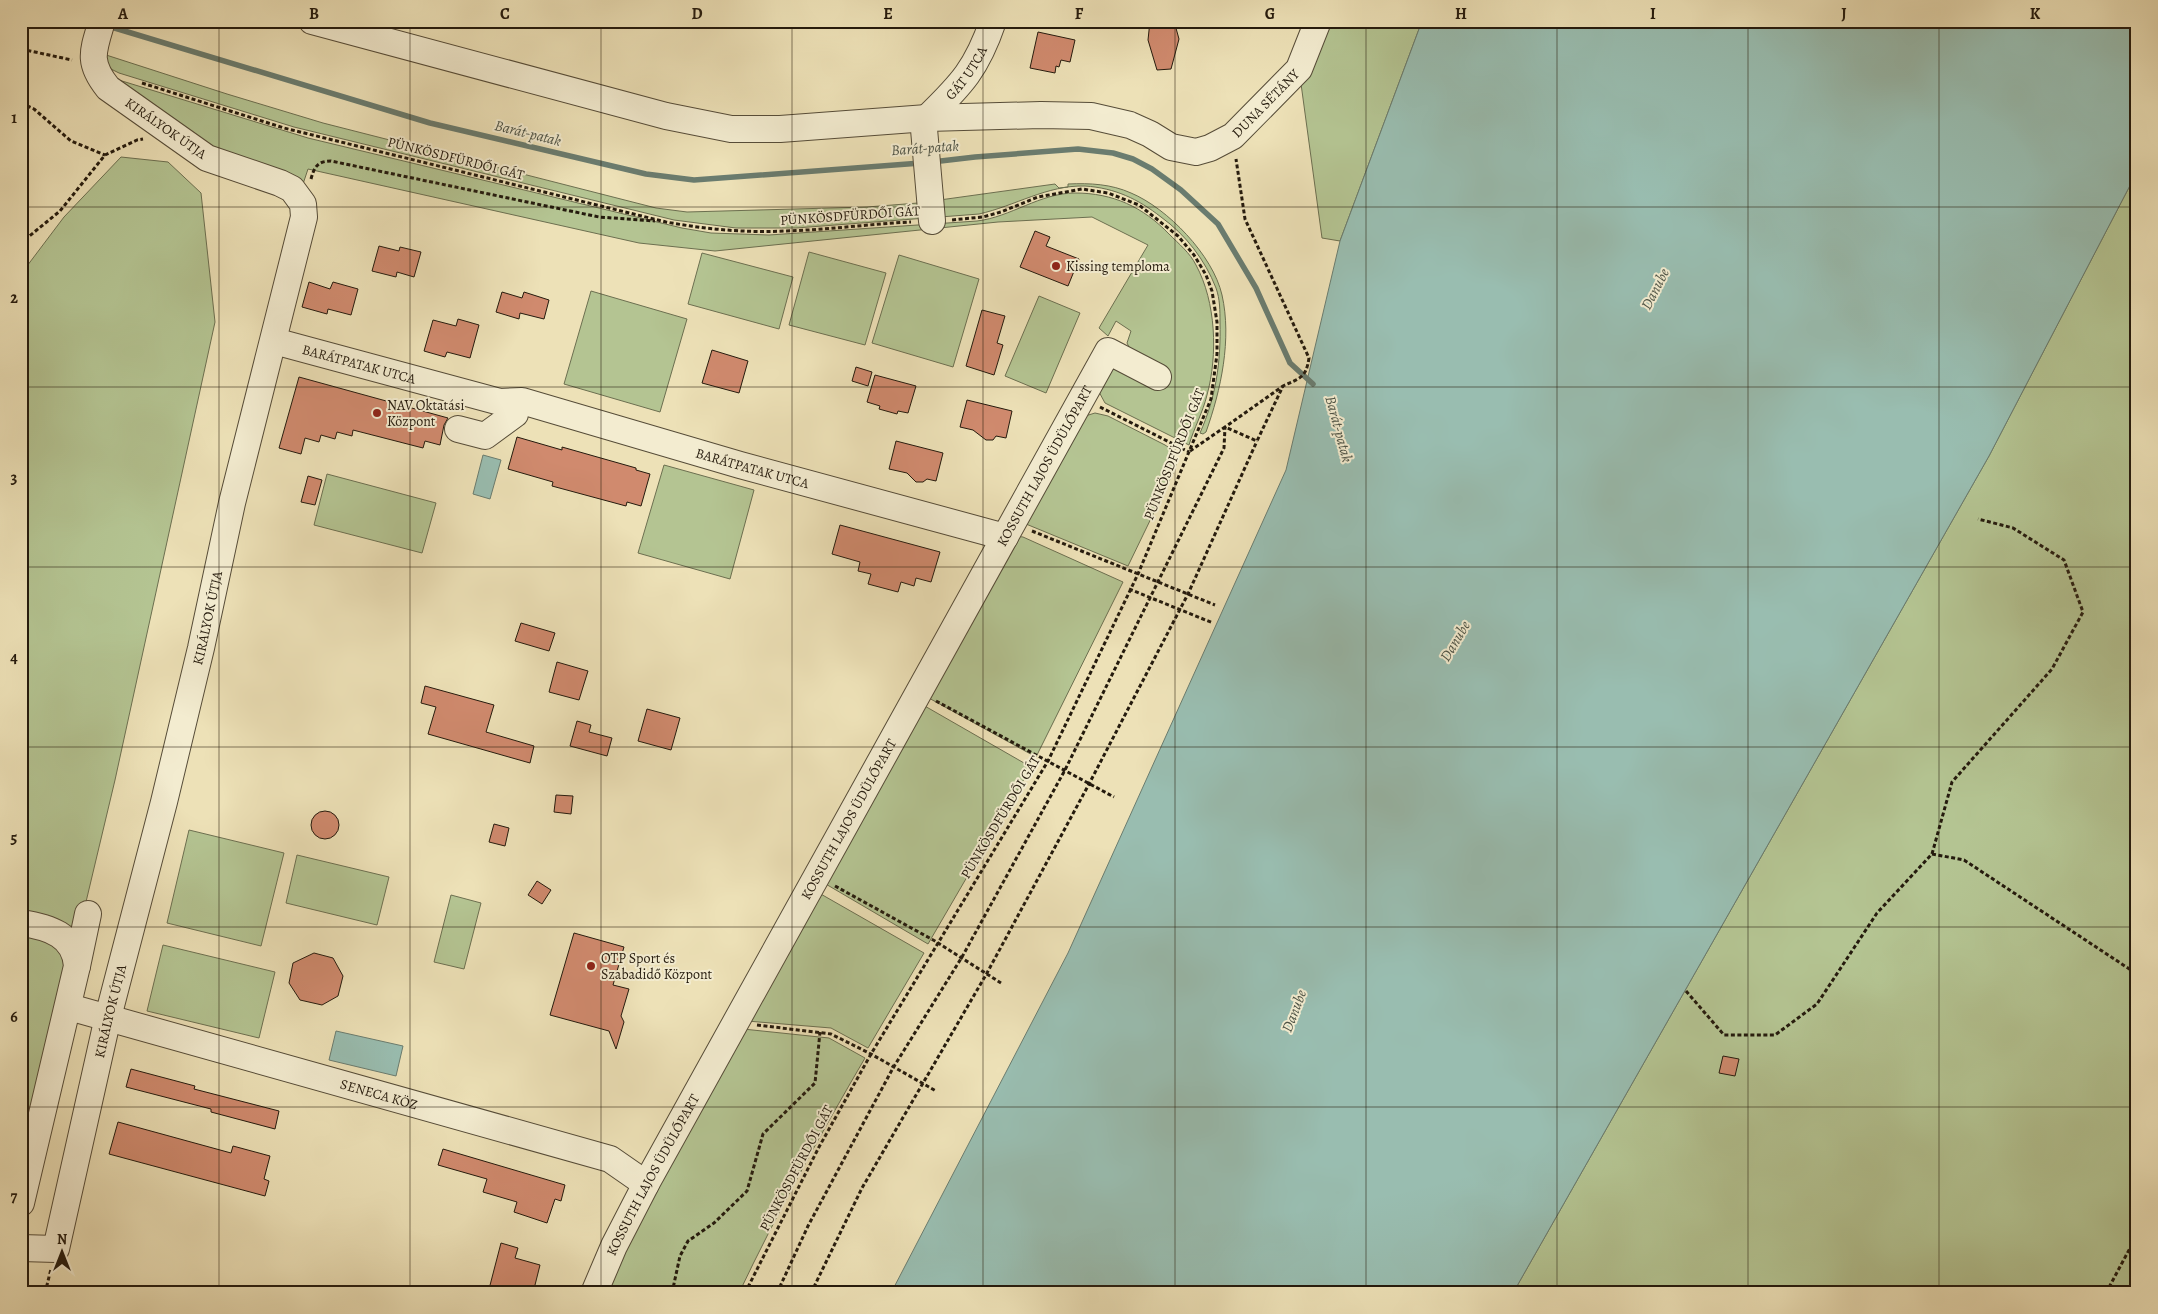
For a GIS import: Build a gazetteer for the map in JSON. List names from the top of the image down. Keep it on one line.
{"streets":{"street":["GÁT UTCA","DUNA SÉTÁNY","KIRÁLYOK ÚTJA","BARÁTPATAK UTCA","KOSSUTH LAJOS ÜDÜLŐPART","SENECA KÖZ"],"path":["PÜNKÖSDFÜRDŐI GÁT"]},"crossings":[["GÁT UTCA","DUNA SÉTÁNY"],["KIRÁLYOK ÚTJA","BARÁTPATAK UTCA"],["KIRÁLYOK ÚTJA","SENECA KÖZ"],["BARÁTPATAK UTCA","KOSSUTH LAJOS ÜDÜLŐPART"],["KOSSUTH LAJOS ÜDÜLŐPART","SENECA KÖZ"]],"water":["Barát-patak","Danube"],"places":["Kissing temploma","NAV Oktatási Központ","OTP Sport és Szabadidő Központ"],"north":"top","grid":{"columns":["A","B","C","D","E","F","G","H","I","J","K"],"rows":["1","2","3","4","5","6","7"]}}
